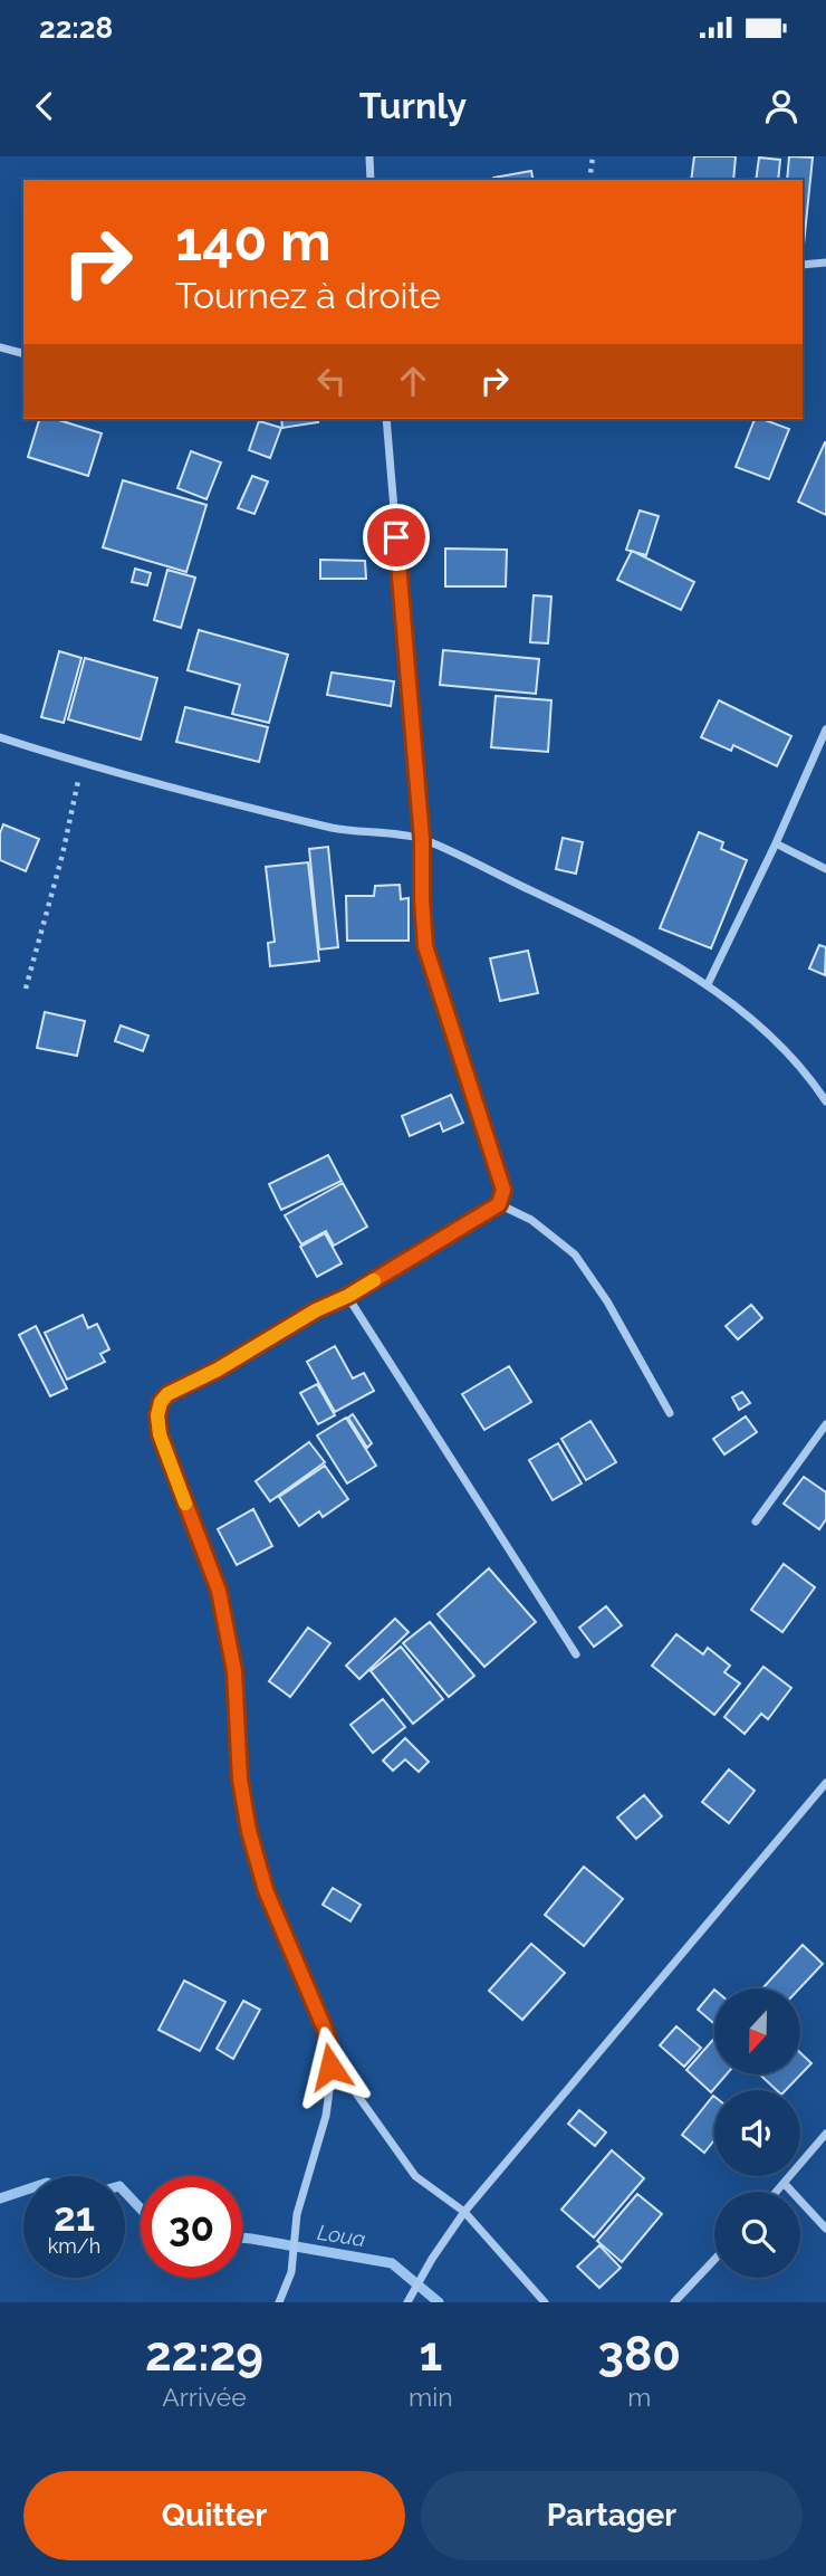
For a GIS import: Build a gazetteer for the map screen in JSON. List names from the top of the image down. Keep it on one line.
{"water":["Loua"],"north":"bottom","page":{"status":"22:28","header":"Turnly","turn":["140 m","Tournez à droite"],"speed":"21 km/h","limit":"30","eta":["22:29","Arrivée","1","min","380","m"],"buttons":["Quitter","Partager"]}}
